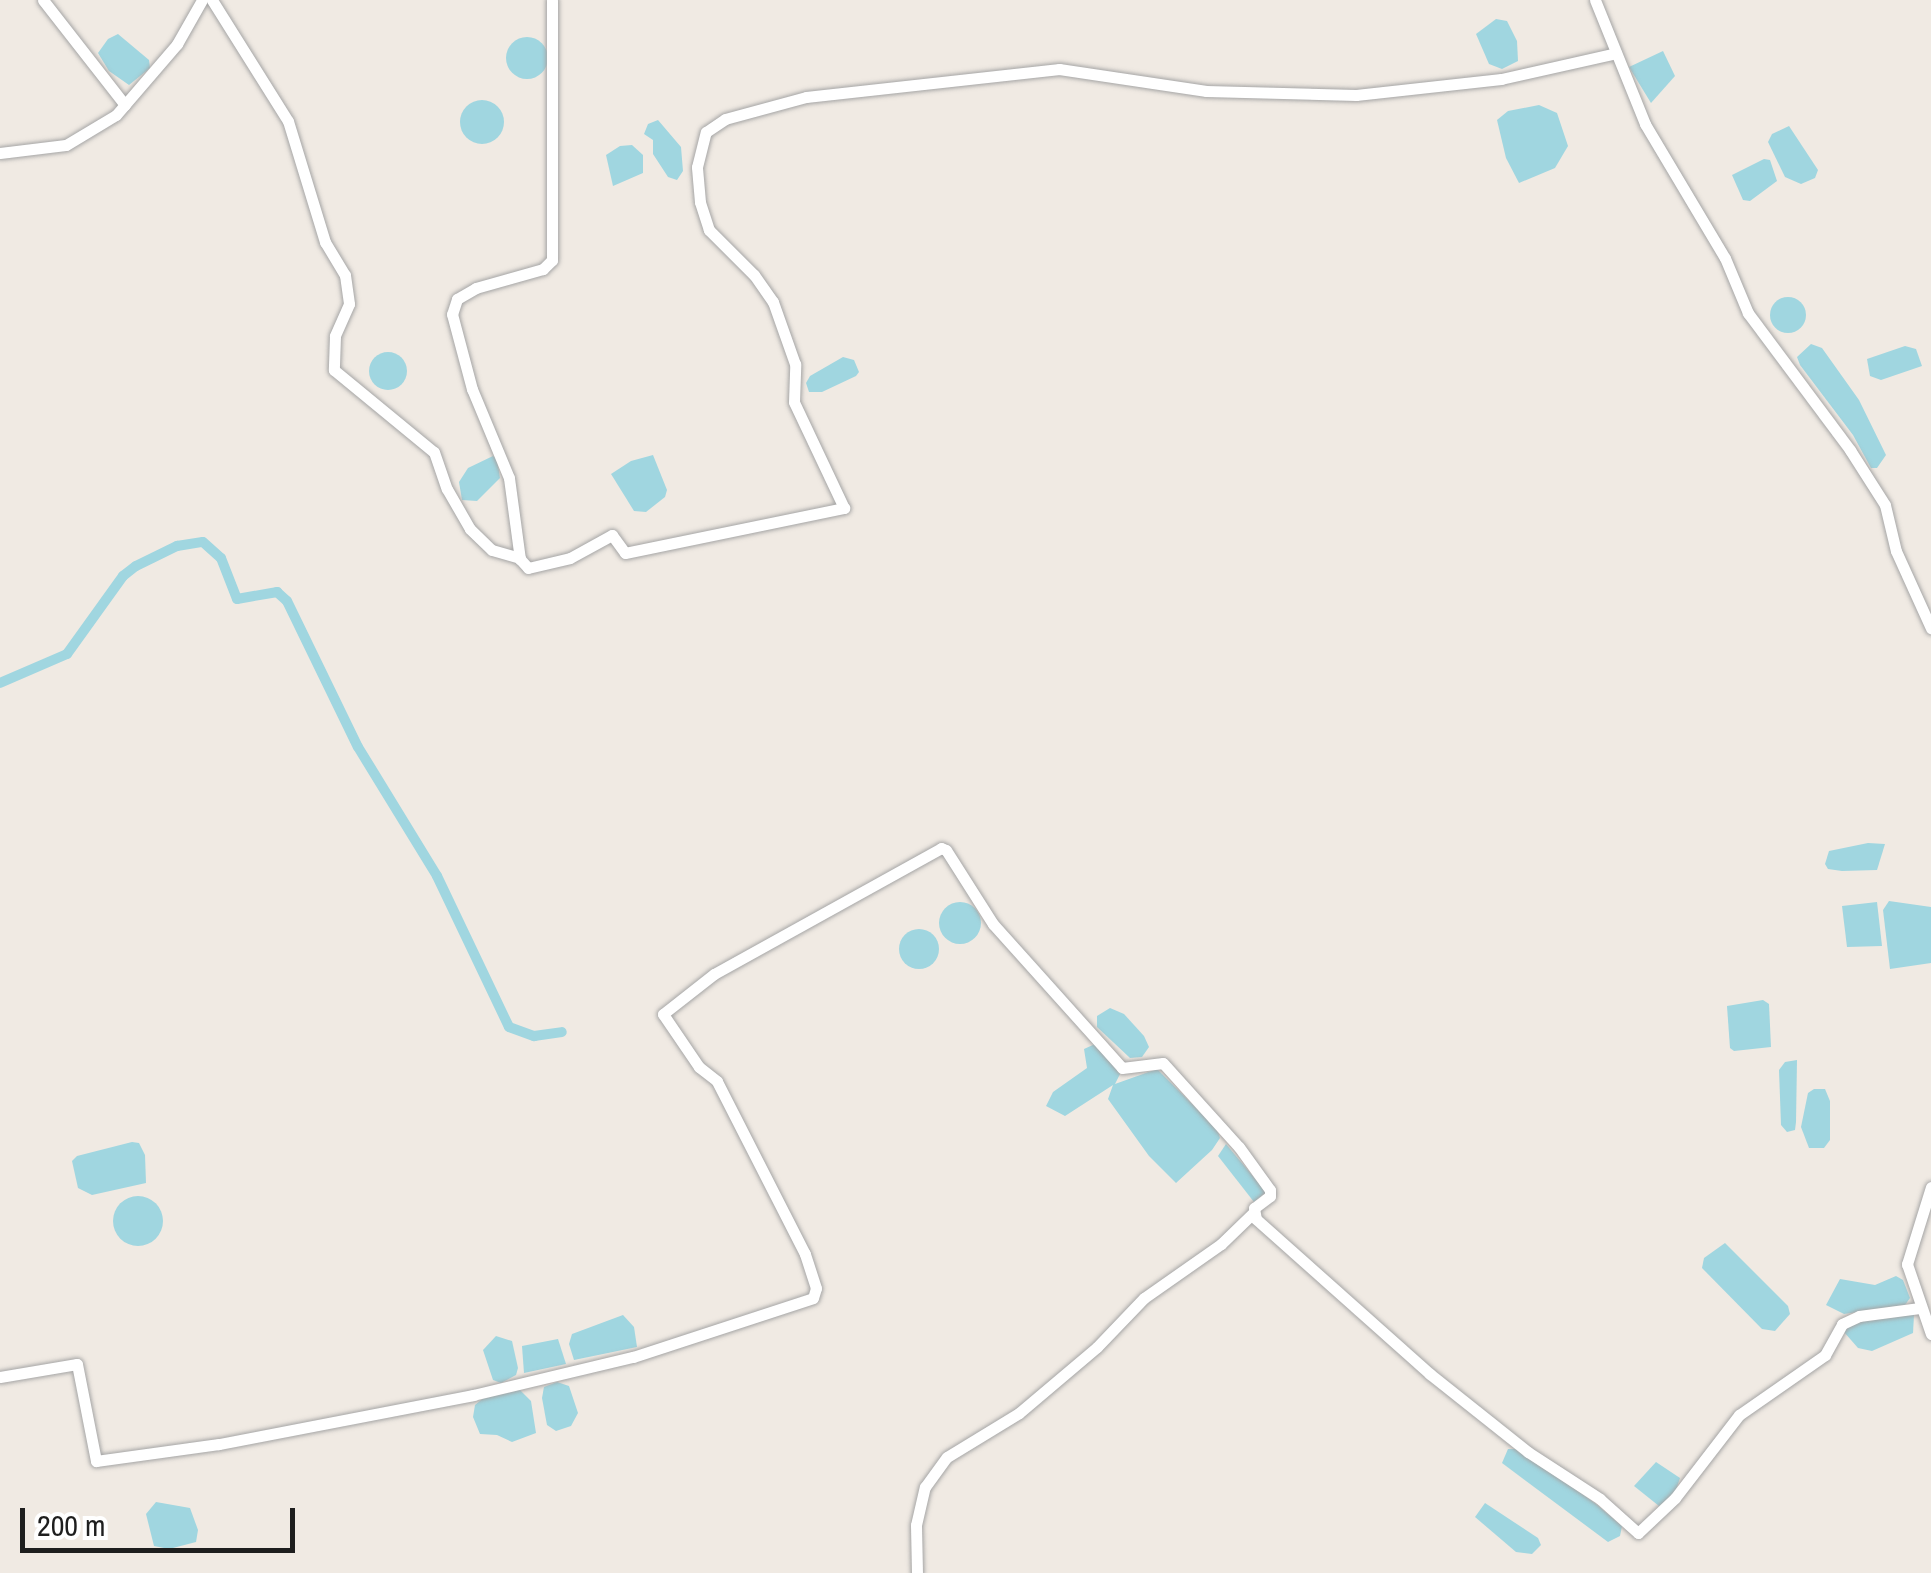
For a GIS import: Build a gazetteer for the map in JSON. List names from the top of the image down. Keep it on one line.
{"scale_bar":"200 m"}
